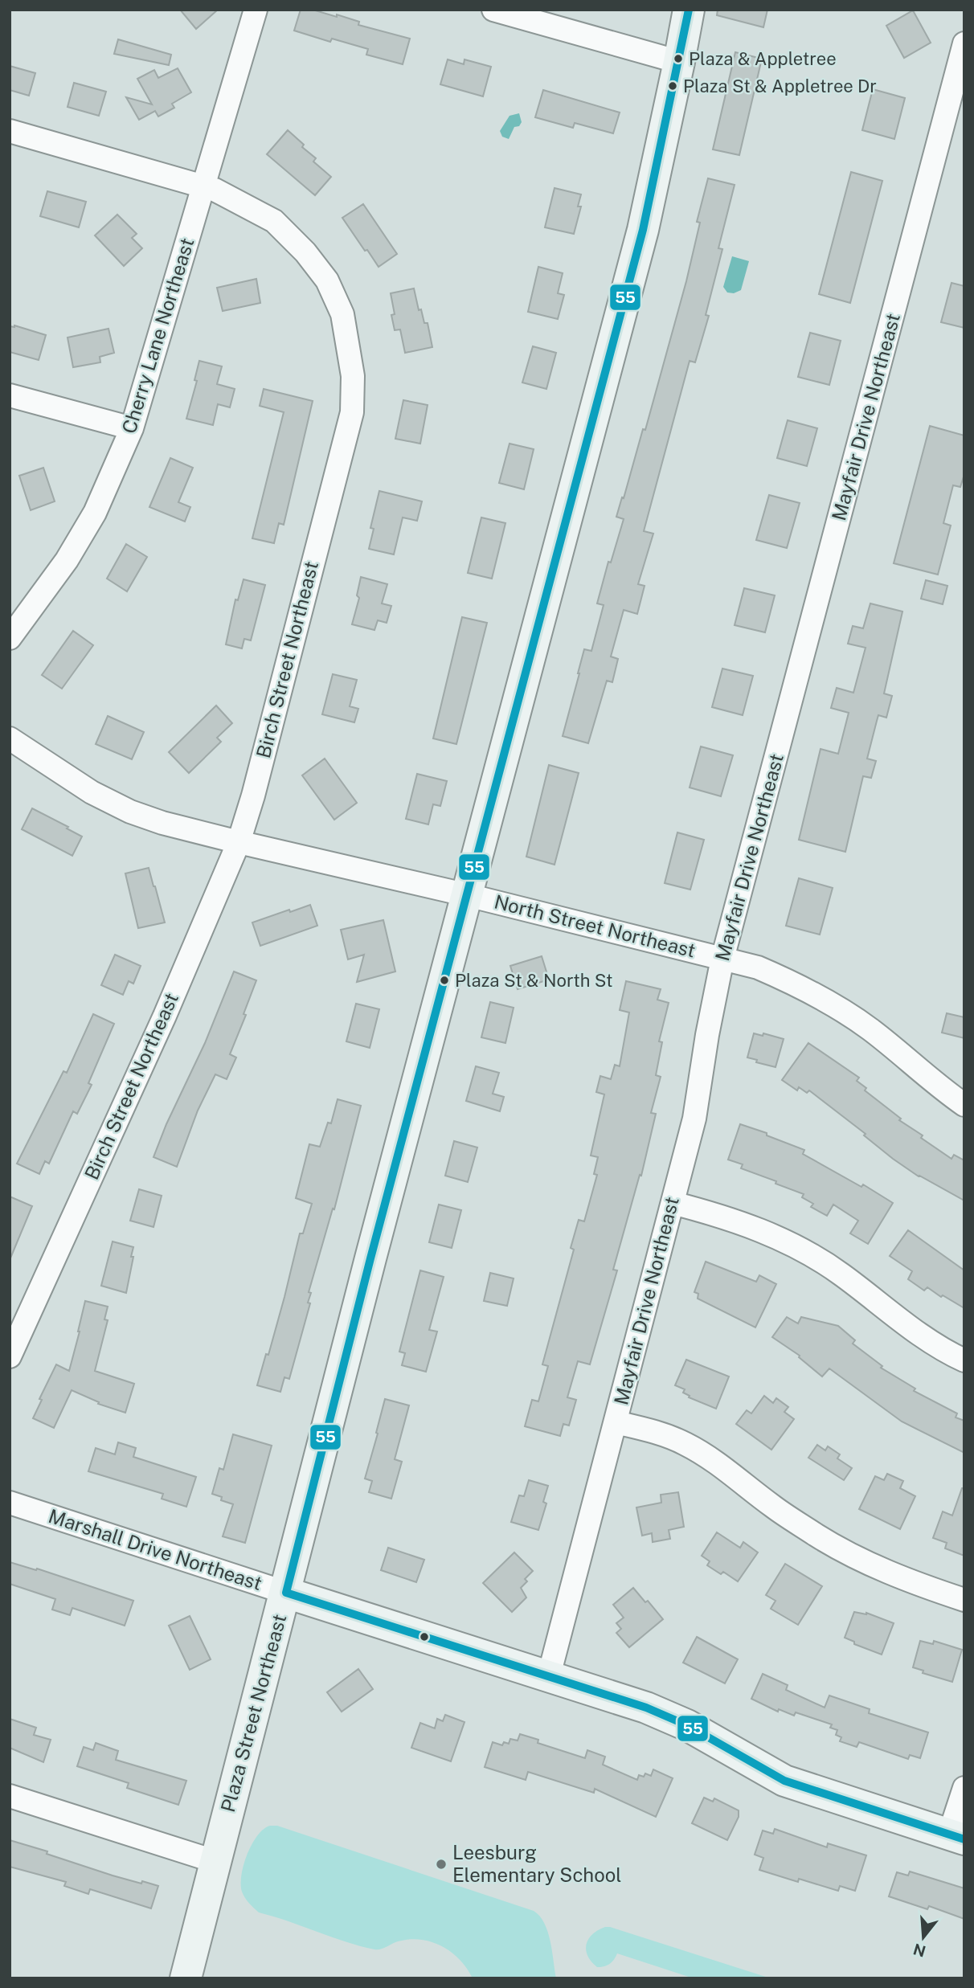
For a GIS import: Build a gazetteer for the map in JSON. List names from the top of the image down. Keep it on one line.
{"streets":{"main road":["Marshall Drive Northeast","Plaza Street Northeast"],"street":["Cherry Lane Northeast","Mayfair Drive Northeast","Birch Street Northeast","North Street Northeast"]},"crossings":[["Cherry Lane Northeast","Birch Street Northeast"],["Mayfair Drive Northeast","North Street Northeast"],["Mayfair Drive Northeast","Marshall Drive Northeast"],["Birch Street Northeast","North Street Northeast"],["North Street Northeast","Plaza Street Northeast"],["Marshall Drive Northeast","Plaza Street Northeast"]],"places":["Plaza & Appletree","Plaza St & Appletree Dr","Plaza St & North St","Leesburg Elementary School"],"lines":["transit line 55"],"north":"bottom"}
